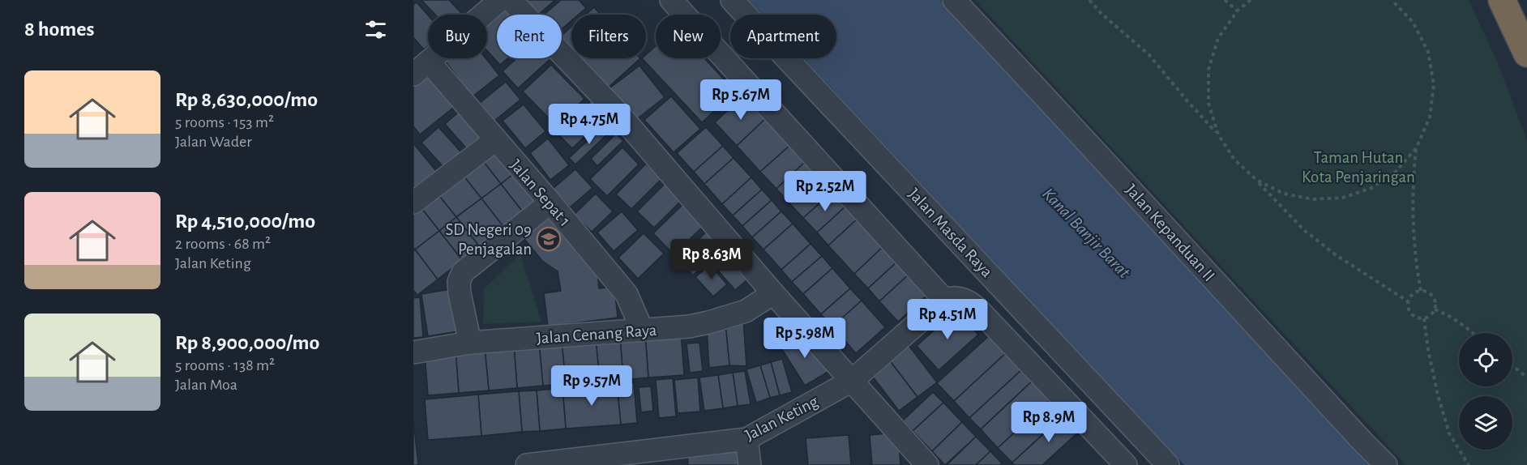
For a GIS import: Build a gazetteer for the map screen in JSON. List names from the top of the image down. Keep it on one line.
{"streets":{"street":["Jalan Sepat 1","Jalan Masda Raya","Jalan Kepanduan II","Jalan Cenang Raya","Jalan Keting"]},"crossings":[["Jalan Sepat 1","Jalan Cenang Raya"]],"water":["Kanal Banjir Barat"],"parks":["Taman Hutan Kota Penjaringan"],"places":{"school or university":["SD Negeri 09 Penjagalan"]},"page":{"heading":"8 homes","chip":["Buy","Rent","Filters","New","Apartment"],"list":[{"name":"Rp 8,630,000/mo","note":"5 rooms · 153 m² · Jalan Wader"},{"name":"Rp 4,510,000/mo","note":"2 rooms · 68 m² · Jalan Keting"},{"name":"Rp 8,900,000/mo","note":"5 rooms · 138 m² · Jalan Moa"}],"price":["Rp 5.67M","Rp 4.75M","Rp 2.52M","Rp 8.63M","Rp 4.51M","Rp 5.98M","Rp 9.57M","Rp 8.9M"]}}
